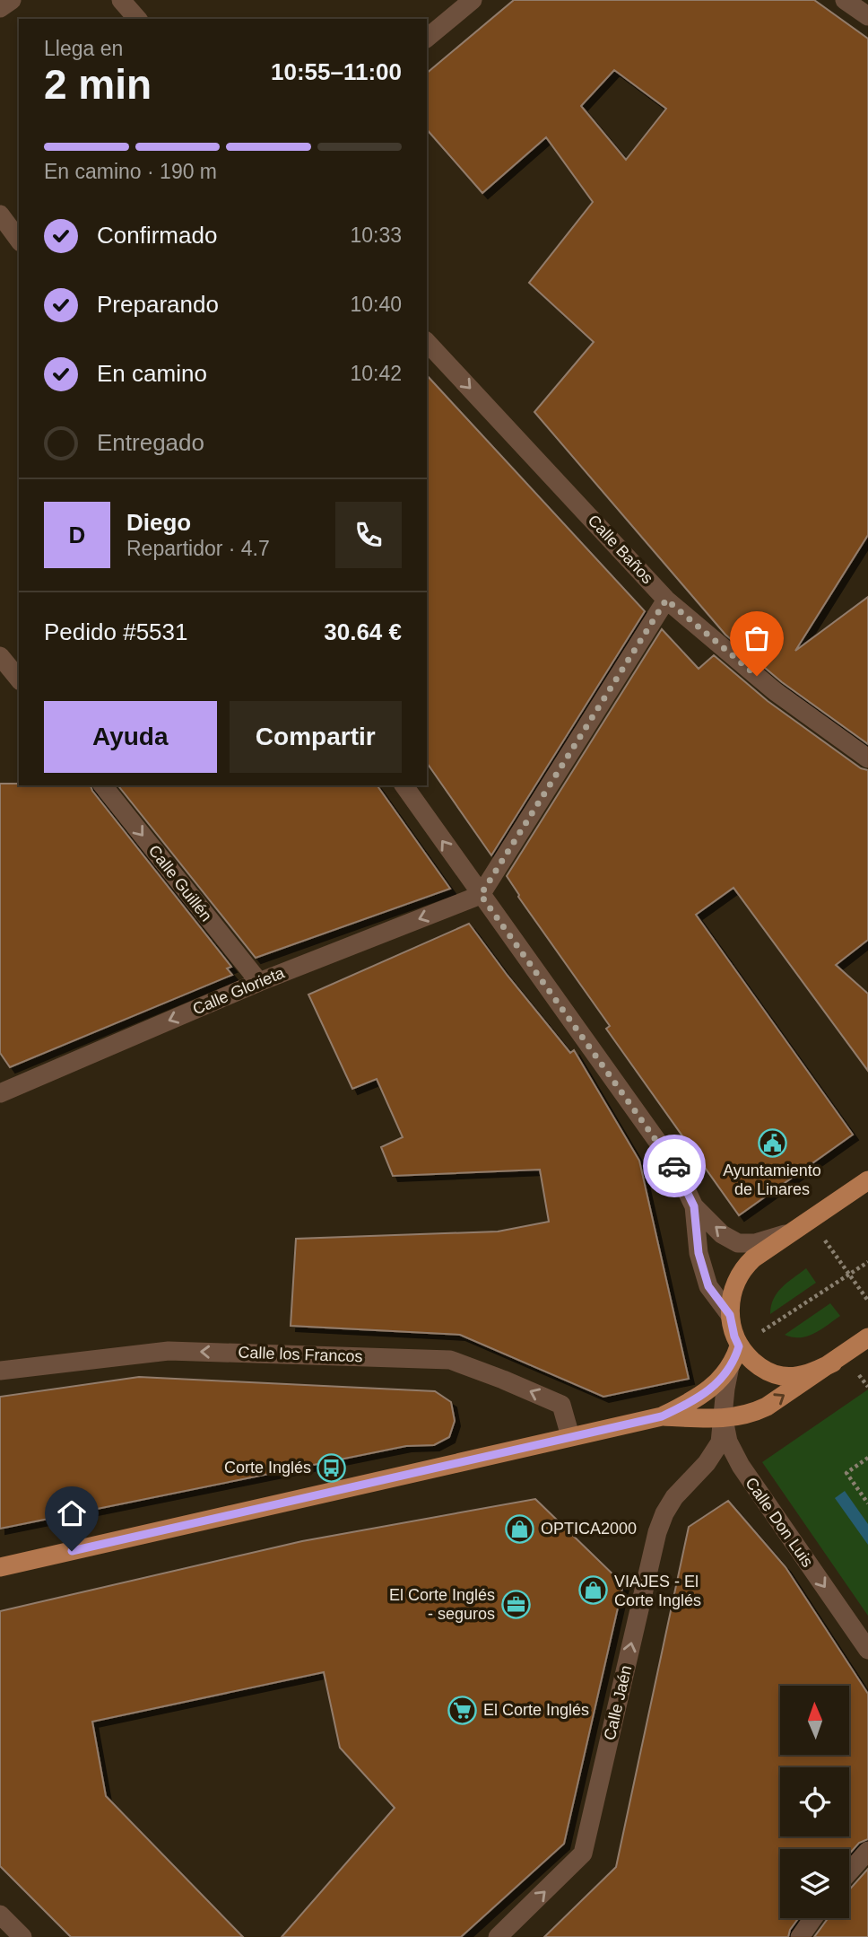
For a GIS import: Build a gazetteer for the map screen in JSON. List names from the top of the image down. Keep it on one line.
{"streets":{"street":["Calle Baños","Calle Guillén","Calle Glorieta","Calle los Francos","Calle Don Luis","Calle Jaén"]},"crossings":[["Calle Guillén","Calle Glorieta"],["Calle Don Luis","Calle Jaén"]],"one_way":["Calle Baños","Calle Guillén","Calle Glorieta","Calle los Francos","Calle Don Luis","Calle Jaén"],"places":{"public building":["Ayuntamiento de Linares"],"bus stop":["Corte Inglés"],"shop":["OPTICA2000","VIAJES - El Corte Inglés"],"office":["El Corte Inglés - seguros"],"supermarket":["El Corte Inglés"]},"north":"top","page":{"heading":["2 min","Llega en","10:55–11:00"],"panel":["Diego","Repartidor · 4.7","Pedido #5531","30.64 €"],"bar":"En camino · 190 m","list":[["Confirmado","10:33"],["Preparando","10:40"],["En camino","10:42"],"Entregado"],"round":"D","buttons":["Ayuda","Compartir"]}}
